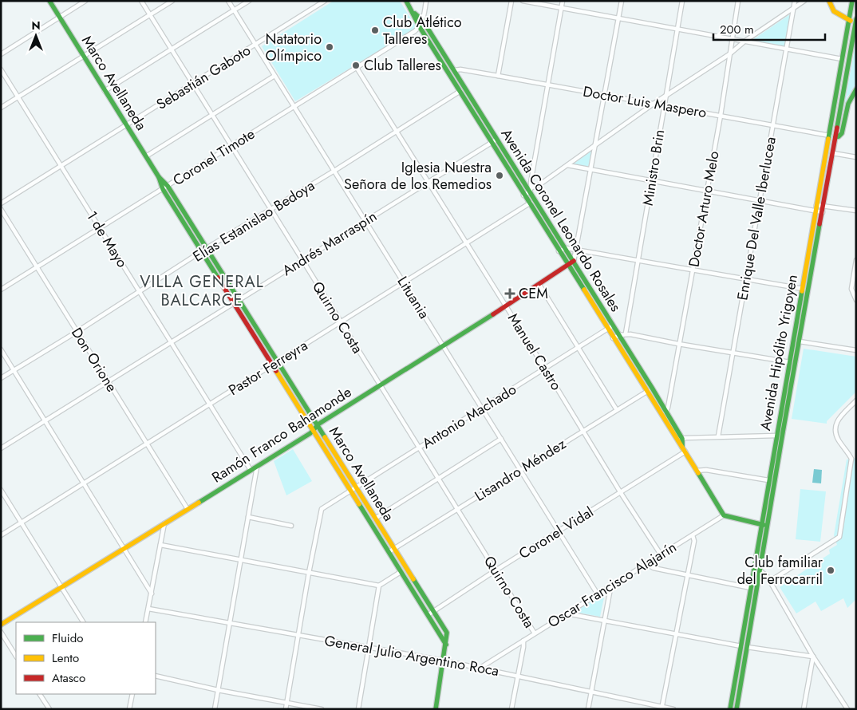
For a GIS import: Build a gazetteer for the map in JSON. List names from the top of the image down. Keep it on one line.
{"streets":{"street":["Sebastián Gaboto","Marco Avellaneda","Doctor Luis Maspero","Coronel Timote","Ministro Brin","Doctor Arturo Melo","Enrique Del Valle Iberlucea","Avenida Coronel Leonardo Rosales","Elías Estanislao Bedoya","1 de Mayo","Andrés Marraspín","Lituania","Quirno Costa","Manuel Castro","Avenida Hipólito Yrigoyen","Don Orione","Pastor Ferreyra","Antonio Machado","Ramón Franco Bahamonde","Lisandro Méndez","Coronel Vidal","Oscar Francisco Alajarín","General Julio Argentino Roca"]},"crossings":[["Sebastián Gaboto","Marco Avellaneda"],["Sebastián Gaboto","1 de Mayo"],["Sebastián Gaboto","Lituania"],["Sebastián Gaboto","Quirno Costa"],["Marco Avellaneda","Coronel Timote"],["Marco Avellaneda","Elías Estanislao Bedoya"],["Marco Avellaneda","Andrés Marraspín"],["Marco Avellaneda","Pastor Ferreyra"],["Marco Avellaneda","Antonio Machado"],["Marco Avellaneda","Ramón Franco Bahamonde"],["Marco Avellaneda","Lisandro Méndez"],["Marco Avellaneda","Coronel Vidal"],["Marco Avellaneda","General Julio Argentino Roca"],["Doctor Luis Maspero","Ministro Brin"],["Doctor Luis Maspero","Doctor Arturo Melo"],["Doctor Luis Maspero","Enrique Del Valle Iberlucea"],["Doctor Luis Maspero","Avenida Coronel Leonardo Rosales"],["Doctor Luis Maspero","Avenida Hipólito Yrigoyen"],["Coronel Timote","Avenida Coronel Leonardo Rosales"],["Coronel Timote","1 de Mayo"],["Coronel Timote","Lituania"],["Coronel Timote","Quirno Costa"],["Coronel Timote","Manuel Castro"],["Coronel Timote","Don Orione"],["Doctor Arturo Melo","Avenida Coronel Leonardo Rosales"],["Avenida Coronel Leonardo Rosales","Elías Estanislao Bedoya"],["Avenida Coronel Leonardo Rosales","Andrés Marraspín"],["Avenida Coronel Leonardo Rosales","Pastor Ferreyra"],["Avenida Coronel Leonardo Rosales","Antonio Machado"],["Avenida Coronel Leonardo Rosales","Ramón Franco Bahamonde"],["Avenida Coronel Leonardo Rosales","Lisandro Méndez"],["Avenida Coronel Leonardo Rosales","Coronel Vidal"],["Avenida Coronel Leonardo Rosales","Oscar Francisco Alajarín"],["Elías Estanislao Bedoya","1 de Mayo"],["Elías Estanislao Bedoya","Lituania"],["Elías Estanislao Bedoya","Quirno Costa"],["Elías Estanislao Bedoya","Manuel Castro"],["Elías Estanislao Bedoya","Don Orione"],["1 de Mayo","Andrés Marraspín"],["1 de Mayo","Pastor Ferreyra"],["1 de Mayo","Ramón Franco Bahamonde"],["Andrés Marraspín","Lituania"],["Andrés Marraspín","Quirno Costa"],["Andrés Marraspín","Manuel Castro"],["Andrés Marraspín","Don Orione"],["Lituania","Pastor Ferreyra"],["Lituania","Antonio Machado"],["Lituania","Ramón Franco Bahamonde"],["Lituania","Lisandro Méndez"],["Lituania","Coronel Vidal"],["Lituania","Oscar Francisco Alajarín"],["Quirno Costa","Pastor Ferreyra"],["Quirno Costa","Antonio Machado"],["Quirno Costa","Ramón Franco Bahamonde"],["Quirno Costa","Lisandro Méndez"],["Quirno Costa","Coronel Vidal"],["Quirno Costa","Oscar Francisco Alajarín"],["Manuel Castro","Pastor Ferreyra"],["Manuel Castro","Antonio Machado"],["Manuel Castro","Ramón Franco Bahamonde"],["Manuel Castro","Lisandro Méndez"],["Manuel Castro","Coronel Vidal"],["Manuel Castro","Oscar Francisco Alajarín"],["Don Orione","Pastor Ferreyra"],["Don Orione","Ramón Franco Bahamonde"],["Oscar Francisco Alajarín","General Julio Argentino Roca"]],"districts":["VILLA GENERAL BALCARCE"],"places":{"other":["Club Atlético Talleres","Natatorio Olímpico","Club Talleres","Iglesia Nuestra Señora de los Remedios","Club familiar del Ferrocarril"],"health":["CEM"]},"legend":["Fluido","Lento","Atasco"],"scale_bar":"200 m","north":"top"}
